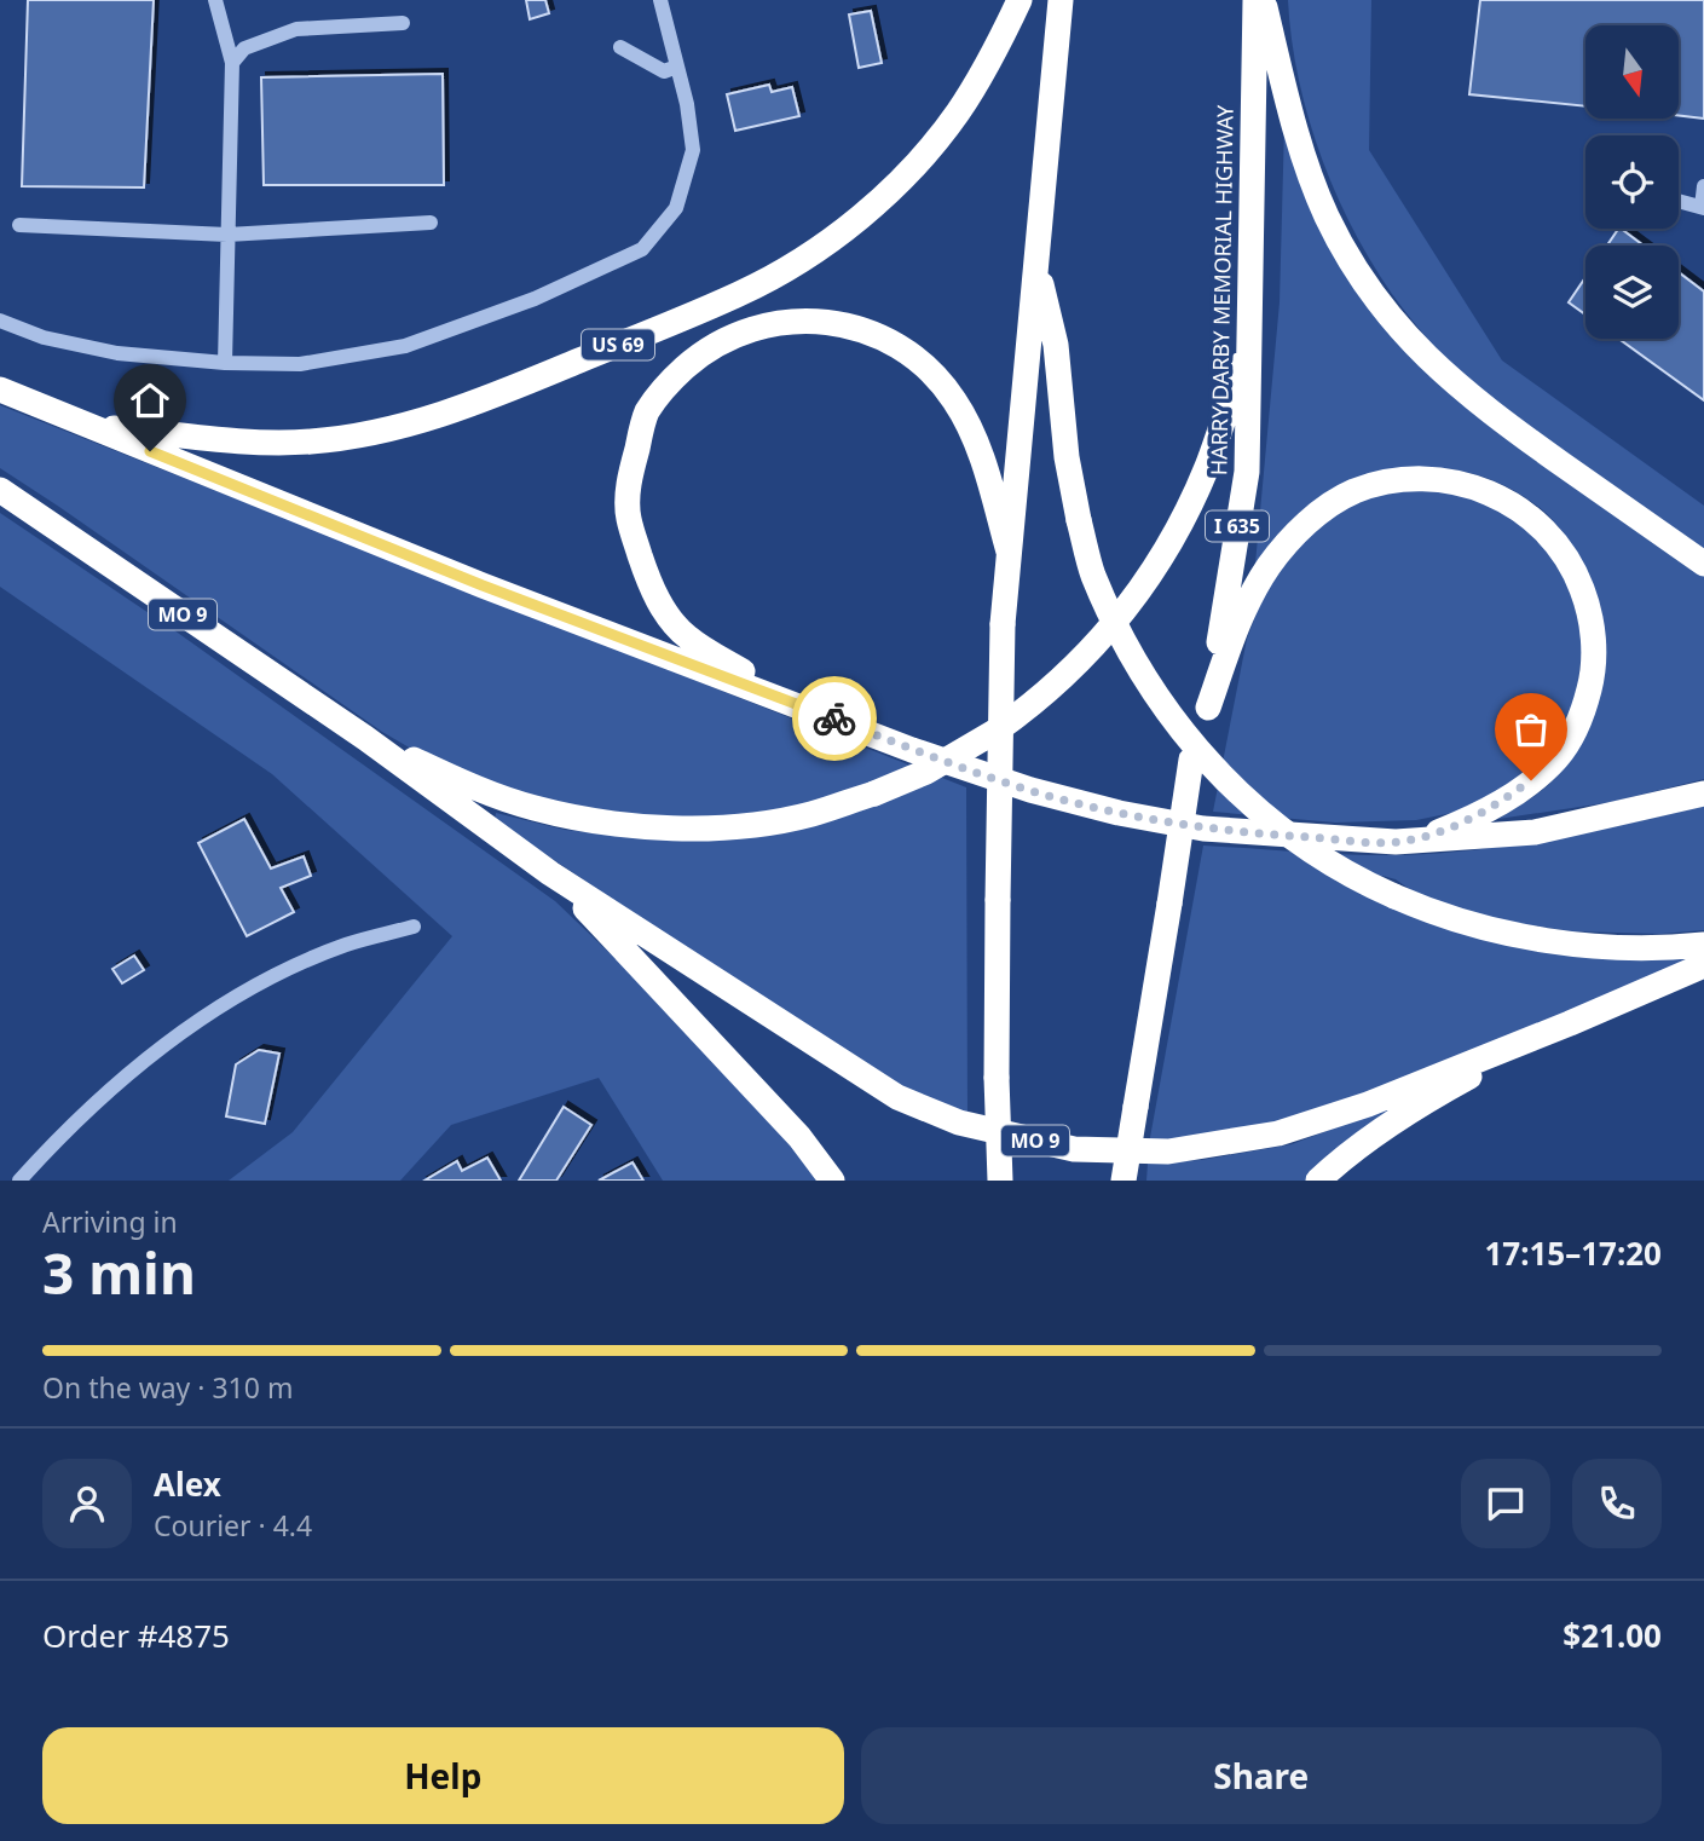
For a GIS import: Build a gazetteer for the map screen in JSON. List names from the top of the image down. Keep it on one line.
{"streets":{"highway":["HARRY DARBY MEMORIAL HIGHWAY","US 69","I 635","MO 9"]},"north":"bottom","page":{"heading":["3 min","Arriving in","17:15–17:20"],"panel":["Alex","Courier · 4.4","Order #4875","$21.00"],"bar":"On the way · 310 m","buttons":["Help","Share"]}}
